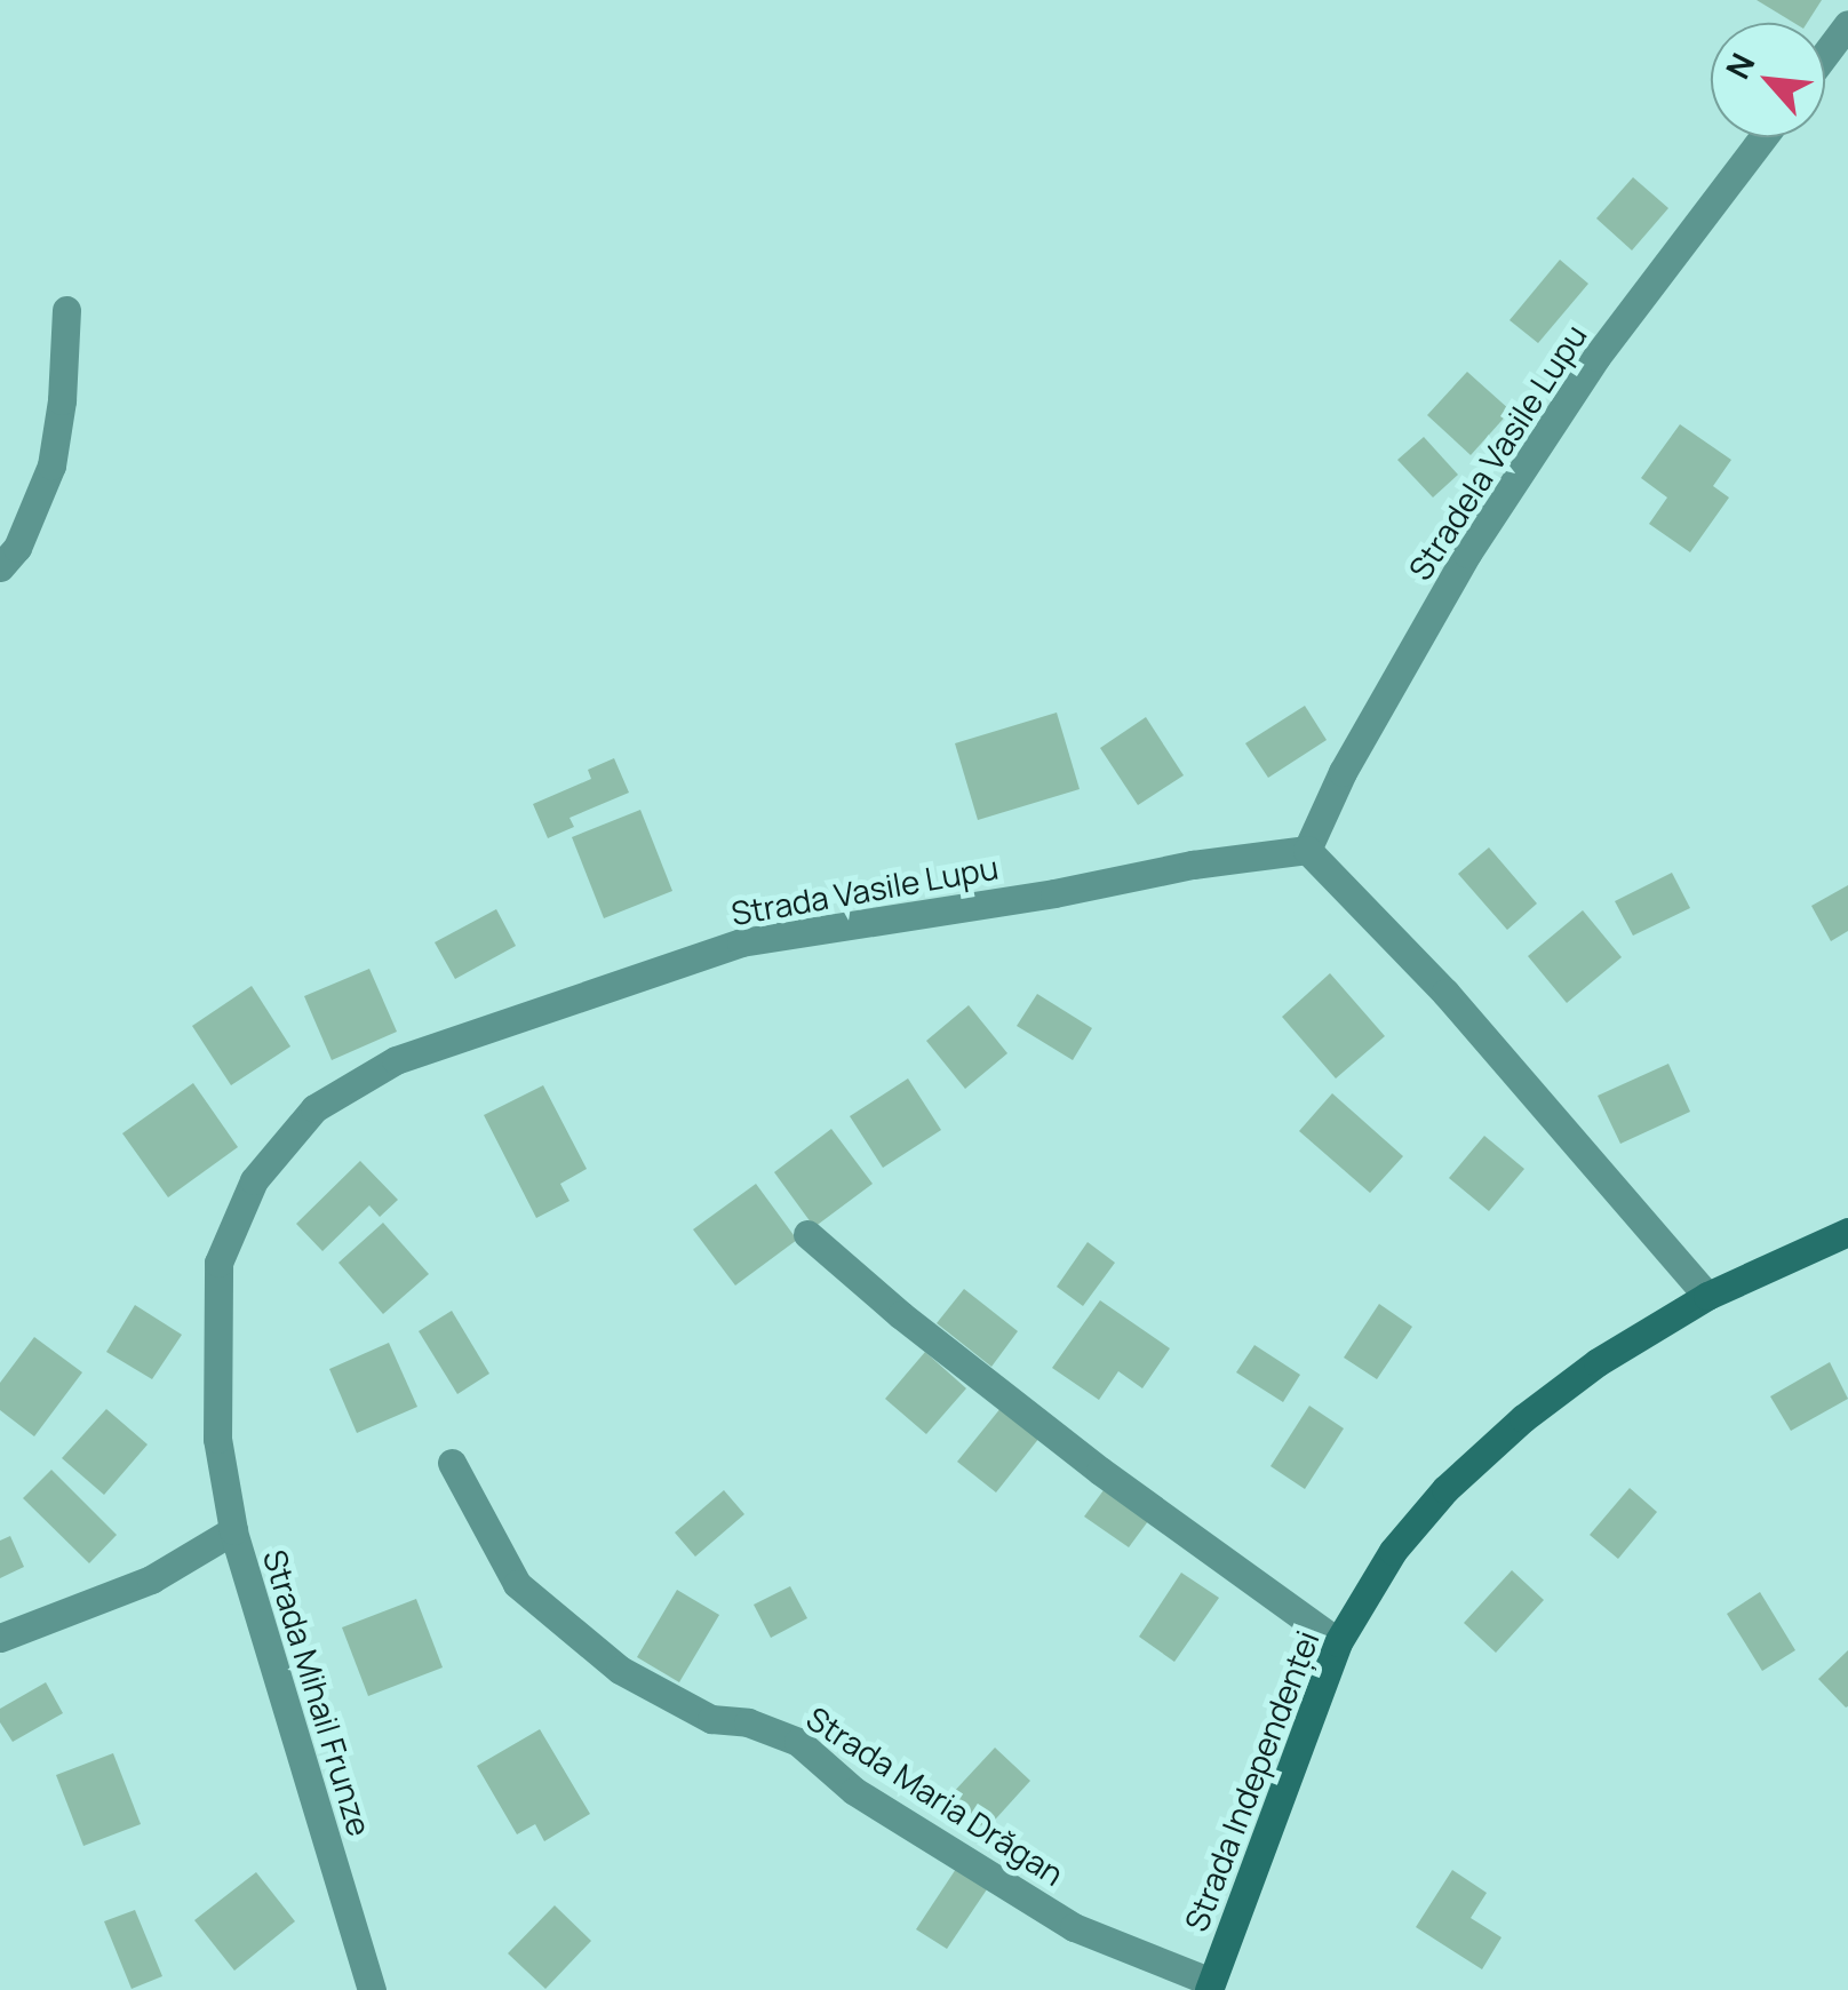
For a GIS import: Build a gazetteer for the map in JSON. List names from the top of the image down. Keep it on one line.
{"streets":{"main road":["Strada Independenței"],"street":["Stradela Vasile Lupu","Strada Vasile Lupu","Strada Mihail Frunze","Strada Maria Drăgan"]},"crossings":[["Stradela Vasile Lupu","Strada Vasile Lupu"],["Strada Vasile Lupu","Strada Mihail Frunze"],["Strada Independenței","Strada Maria Drăgan"]],"north":"top left"}
